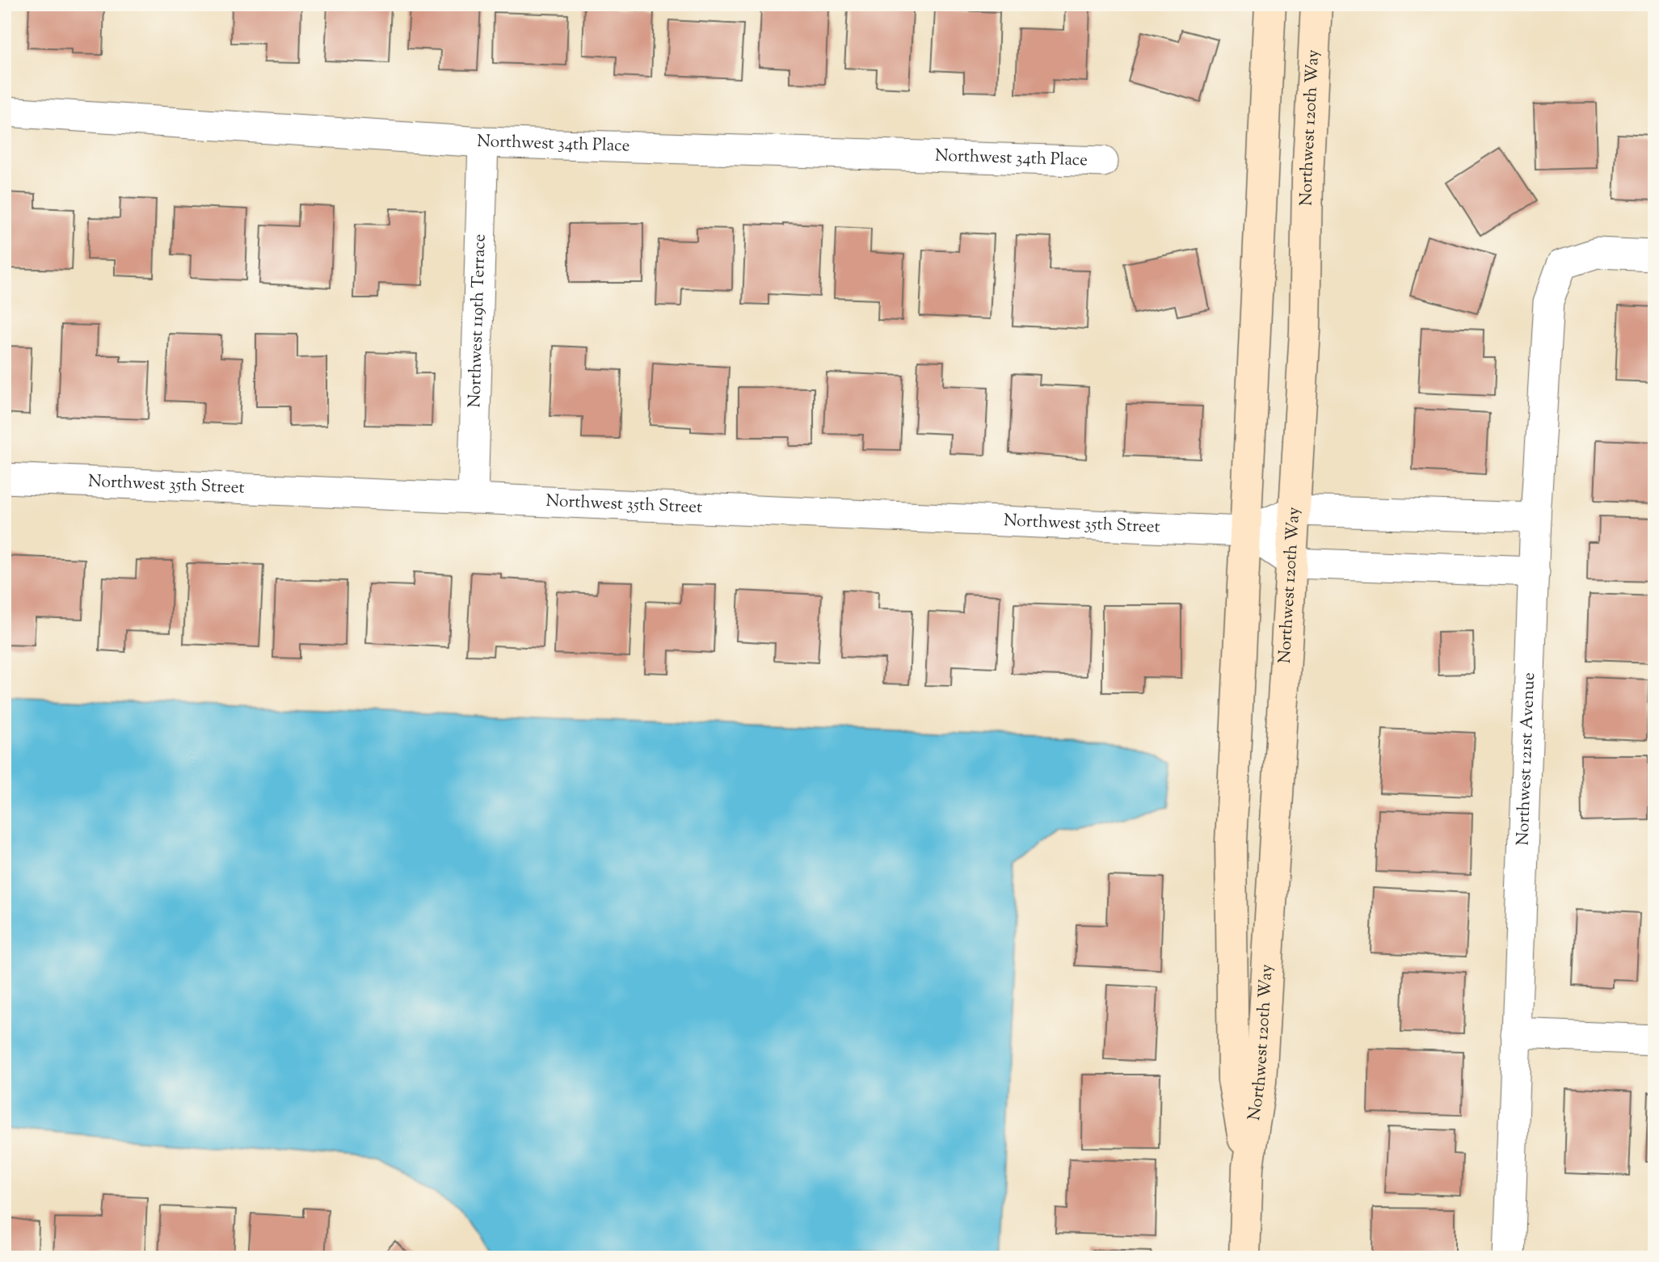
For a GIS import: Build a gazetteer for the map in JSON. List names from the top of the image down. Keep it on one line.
{"streets":{"street":["Northwest 120th Way","Northwest 34th Place","Northwest 119th Terrace","Northwest 35th Street","Northwest 121st Avenue"]},"crossings":[["Northwest 120th Way","Northwest 35th Street"],["Northwest 34th Place","Northwest 119th Terrace"],["Northwest 119th Terrace","Northwest 35th Street"],["Northwest 35th Street","Northwest 121st Avenue"]]}
